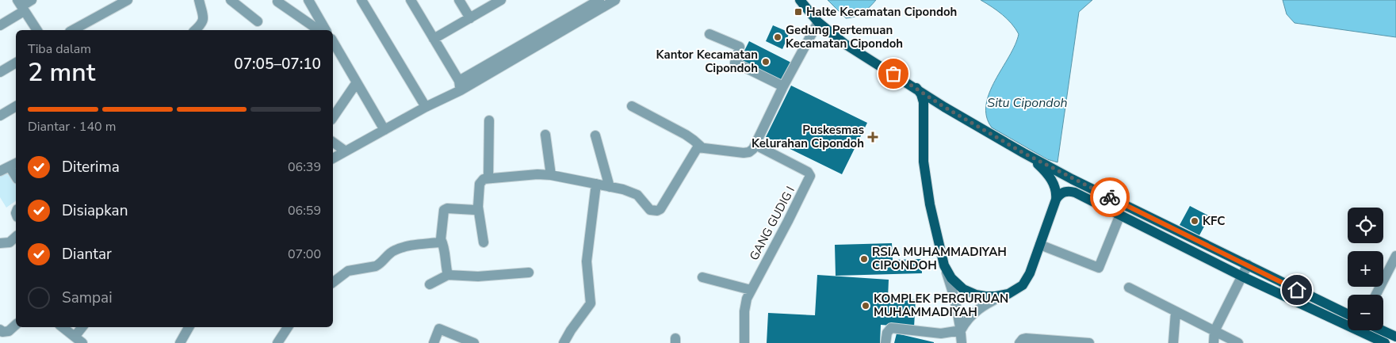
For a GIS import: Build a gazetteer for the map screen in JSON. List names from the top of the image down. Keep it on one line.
{"streets":{"street":["GANG GUDIG I"]},"water":["Situ Cipondoh"],"places":{"transit":["Halte Kecamatan Cipondoh"],"other":["Gedung Pertemuan Kecamatan Cipondoh","Kantor Kecamatan Cipondoh","KFC","RSIA MUHAMMADIYAH CIPONDOH","KOMPLEK PERGURUAN MUHAMMADIYAH"],"health":["Puskesmas Kelurahan Cipondoh"]},"page":{"heading":["2 mnt","Tiba dalam","07:05–07:10"],"bar":"Diantar · 140 m","list":[["Diterima","06:39"],["Disiapkan","06:59"],["Diantar","07:00"],"Sampai"],"map_buttons":["+","−"]}}
